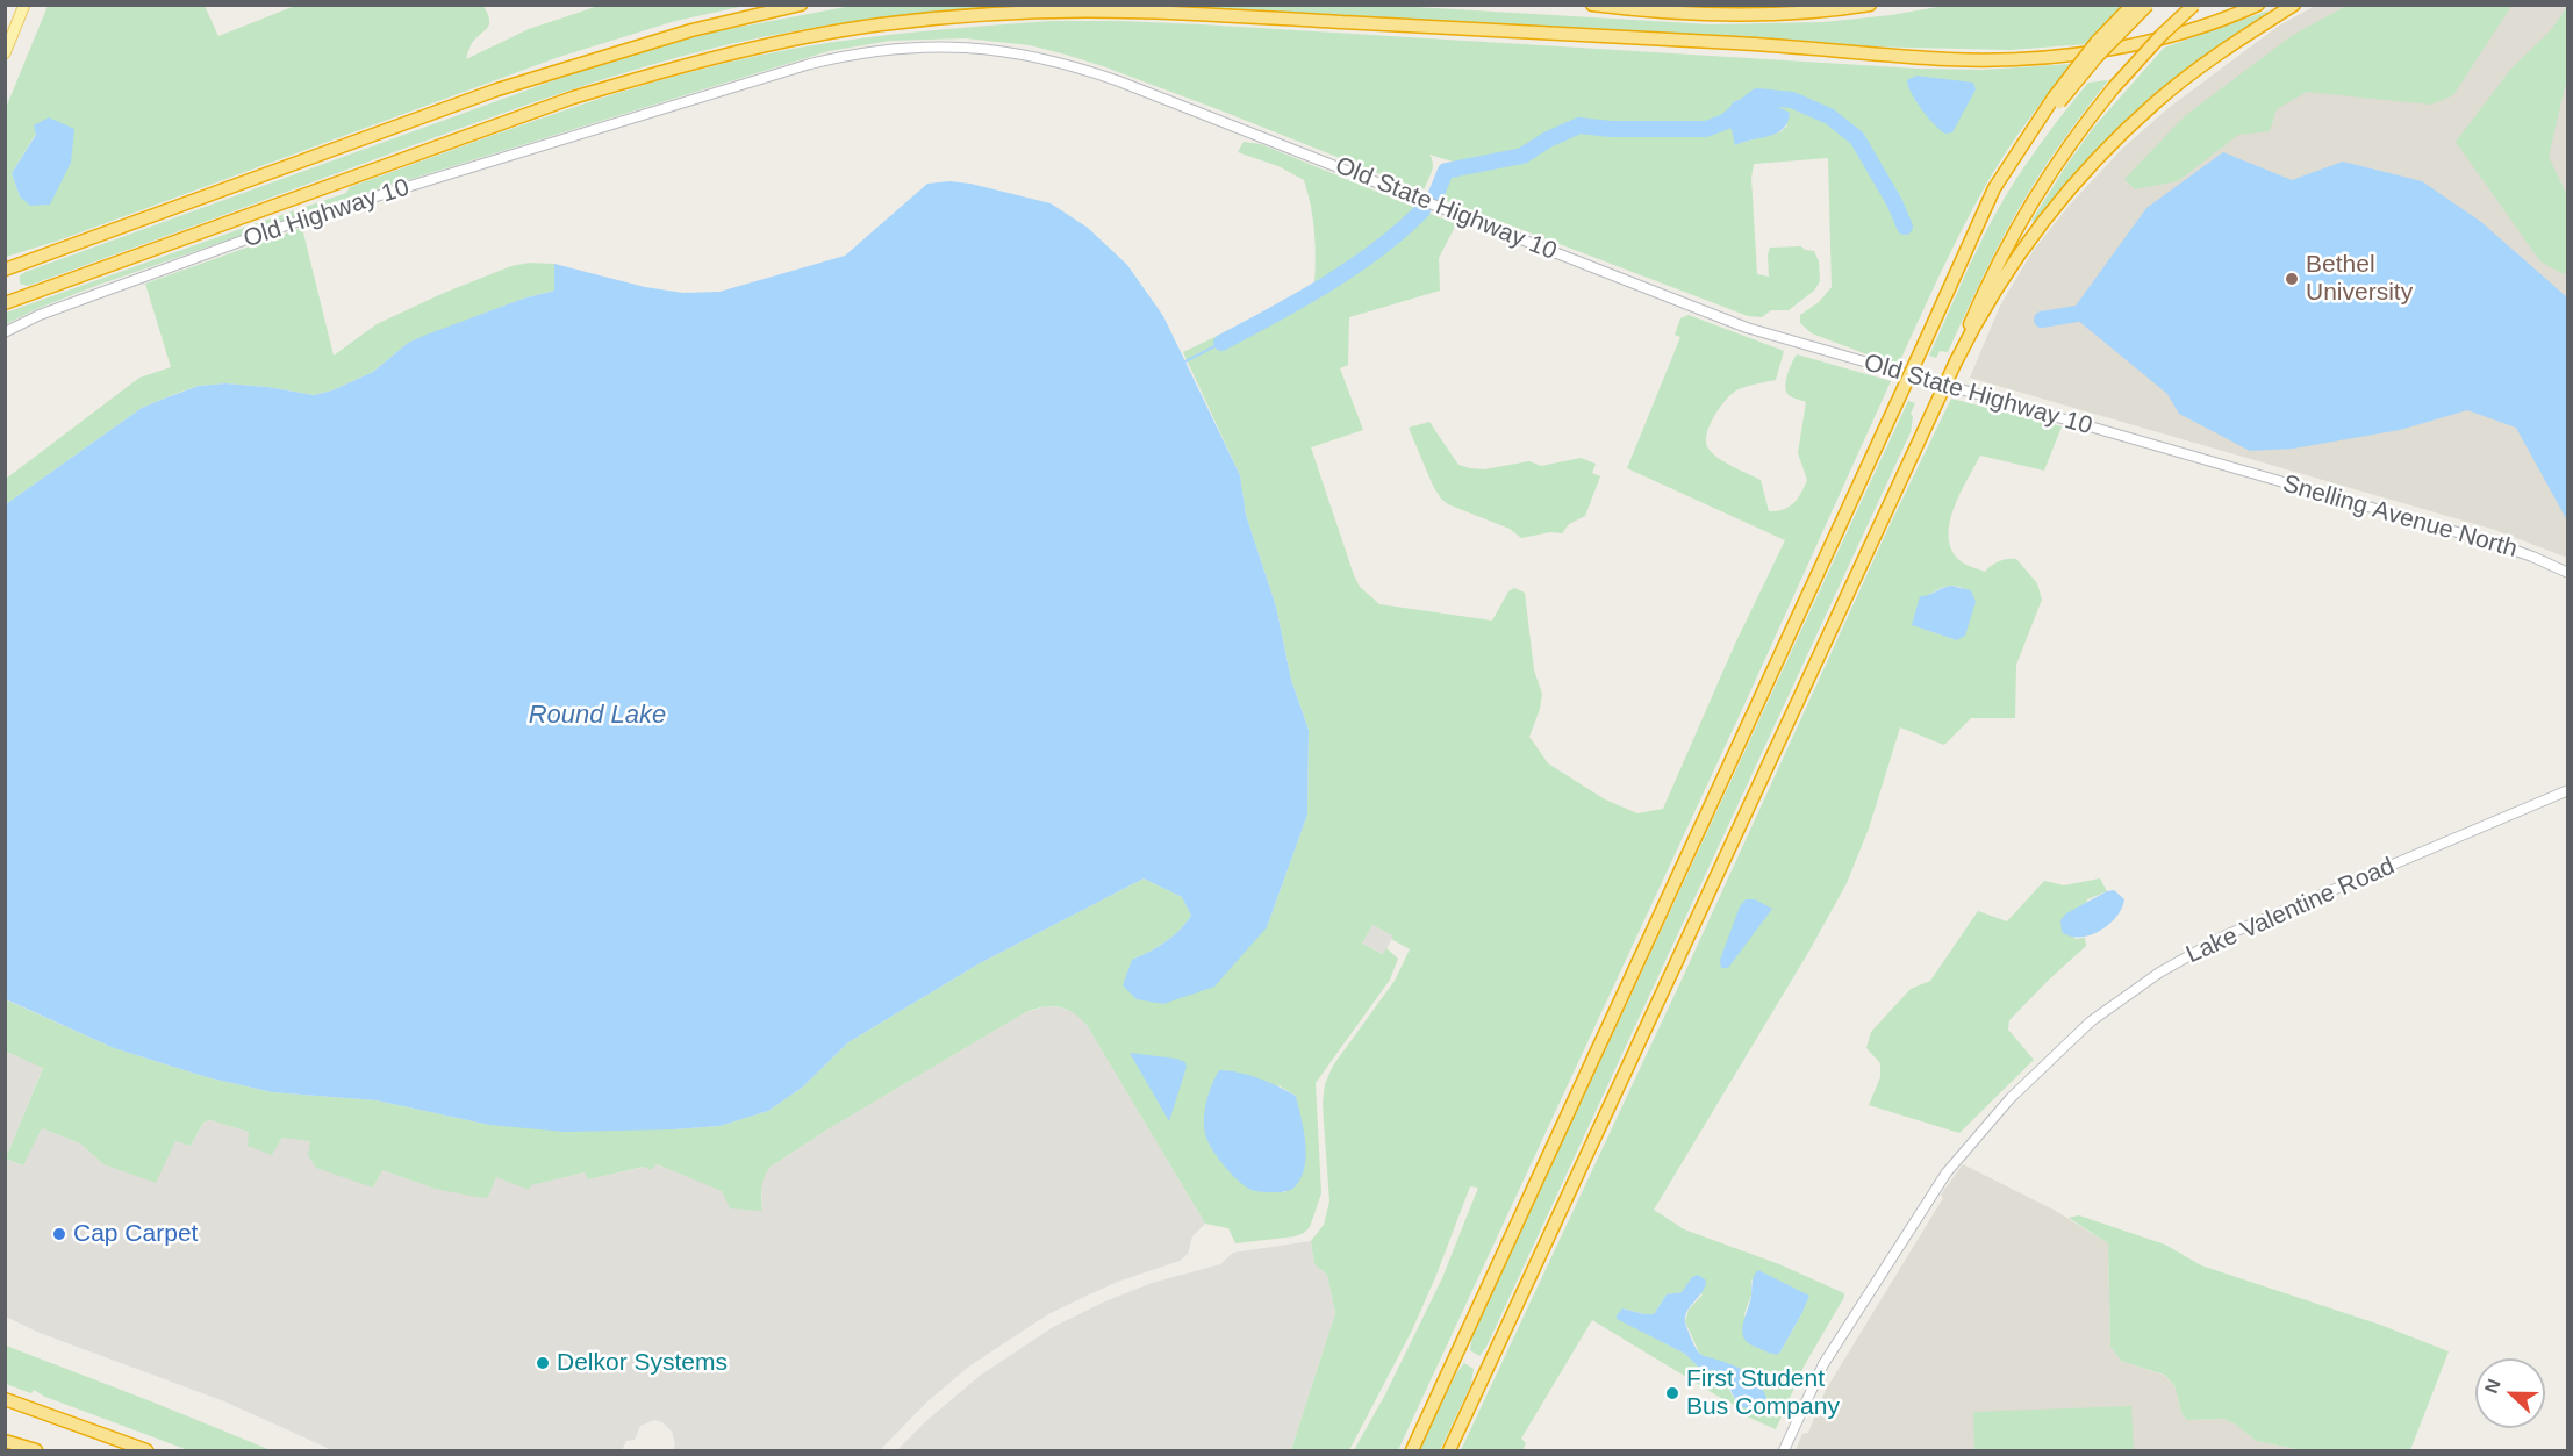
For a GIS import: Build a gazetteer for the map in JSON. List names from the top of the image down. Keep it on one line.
{"streets":{"street":["Old State Highway 10","Old Highway 10","Snelling Avenue North","Lake Valentine Road"]},"crossings":[["Old State Highway 10","Old Highway 10"],["Old State Highway 10","Snelling Avenue North"]],"water":["Round Lake"],"places":["Bethel University","Cap Carpet","Delkor Systems","First Student Bus Company"],"north":"left"}
